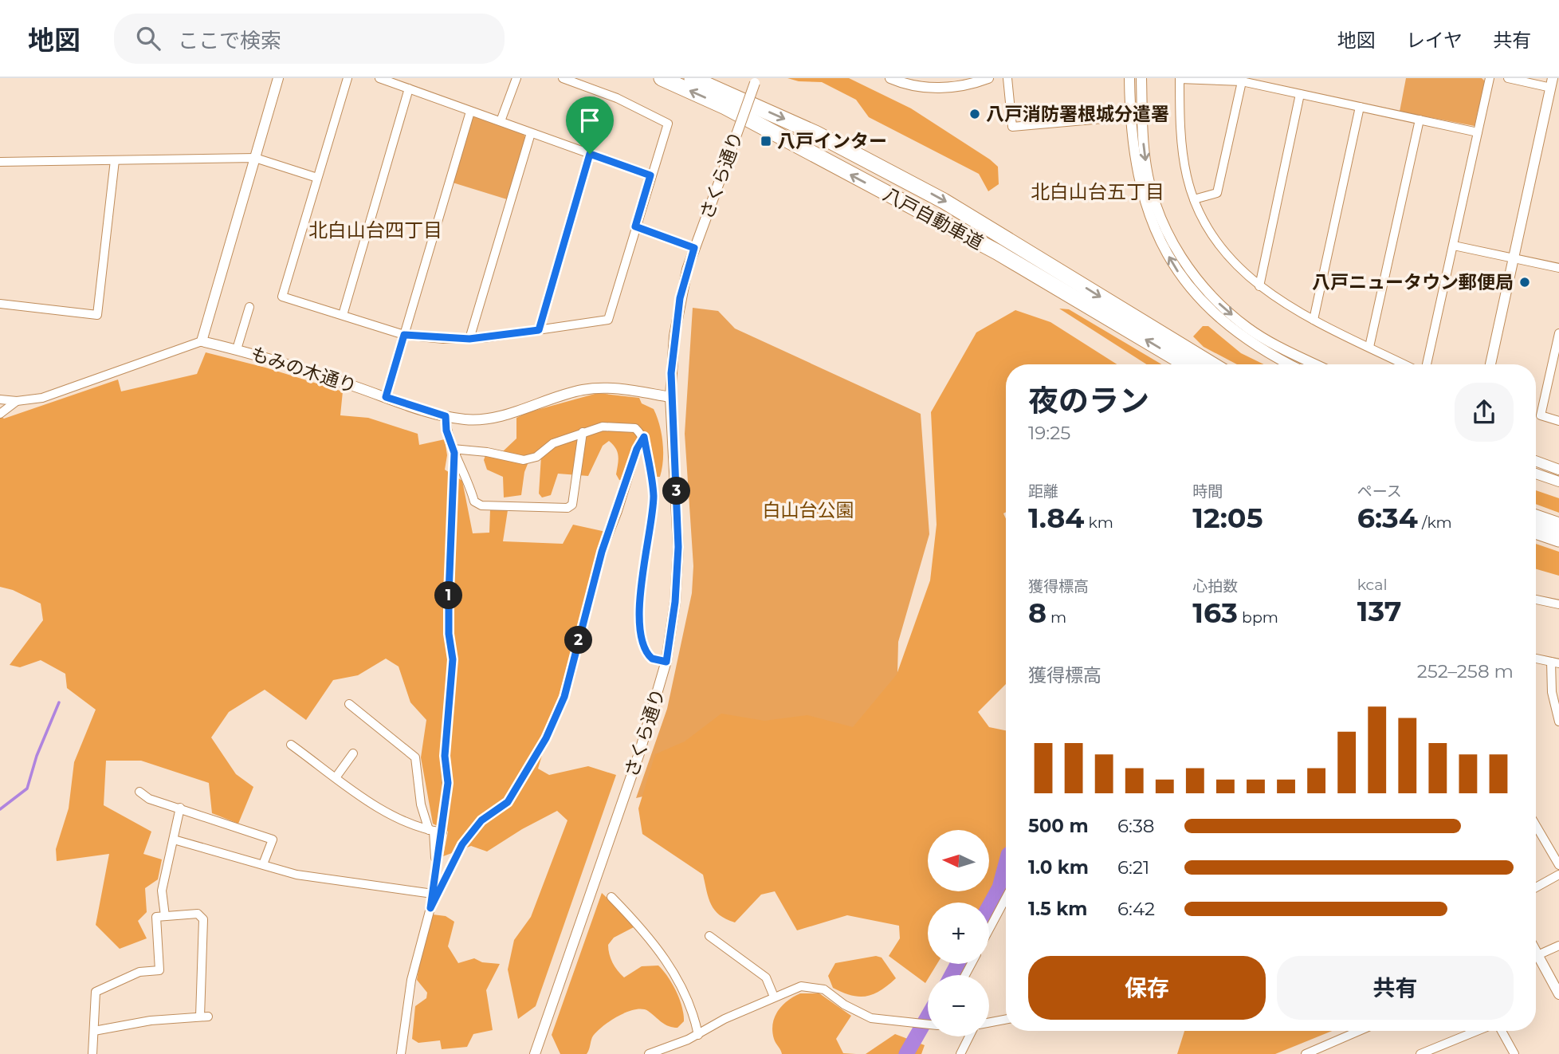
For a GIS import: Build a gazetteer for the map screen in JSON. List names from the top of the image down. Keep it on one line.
{"streets":{"highway":["八戸自動車道"],"street":["さくら通り","もみの木通り"]},"crossings":[["さくら通り","もみの木通り"]],"districts":["北白山台五丁目","北白山台四丁目"],"parks":["白山台公園"],"places":{"other":["八戸消防署根城分遣署","八戸ニュータウン郵便局"],"transit":["八戸インター"]},"north":"left","page":{"header":"地図","search":"ここで検索","nav":["地図","レイヤ","共有"],"heading":["夜のラン","19:25"],"stats":[["距離","1.84 km"],["時間","12:05"],["ペース","6:34 /km"],["獲得標高","8 m"],["心拍数","163 bpm"],["kcal","137"]],"pins":["3","1","2"],"chart":["獲得標高","252–258 m"],"list":[{"name":"500 m","note":"6:38"},{"name":"1.0 km","note":"6:21"},{"name":"1.5 km","note":"6:42"}],"map_buttons":["+","−"],"buttons":["保存","共有"]}}
